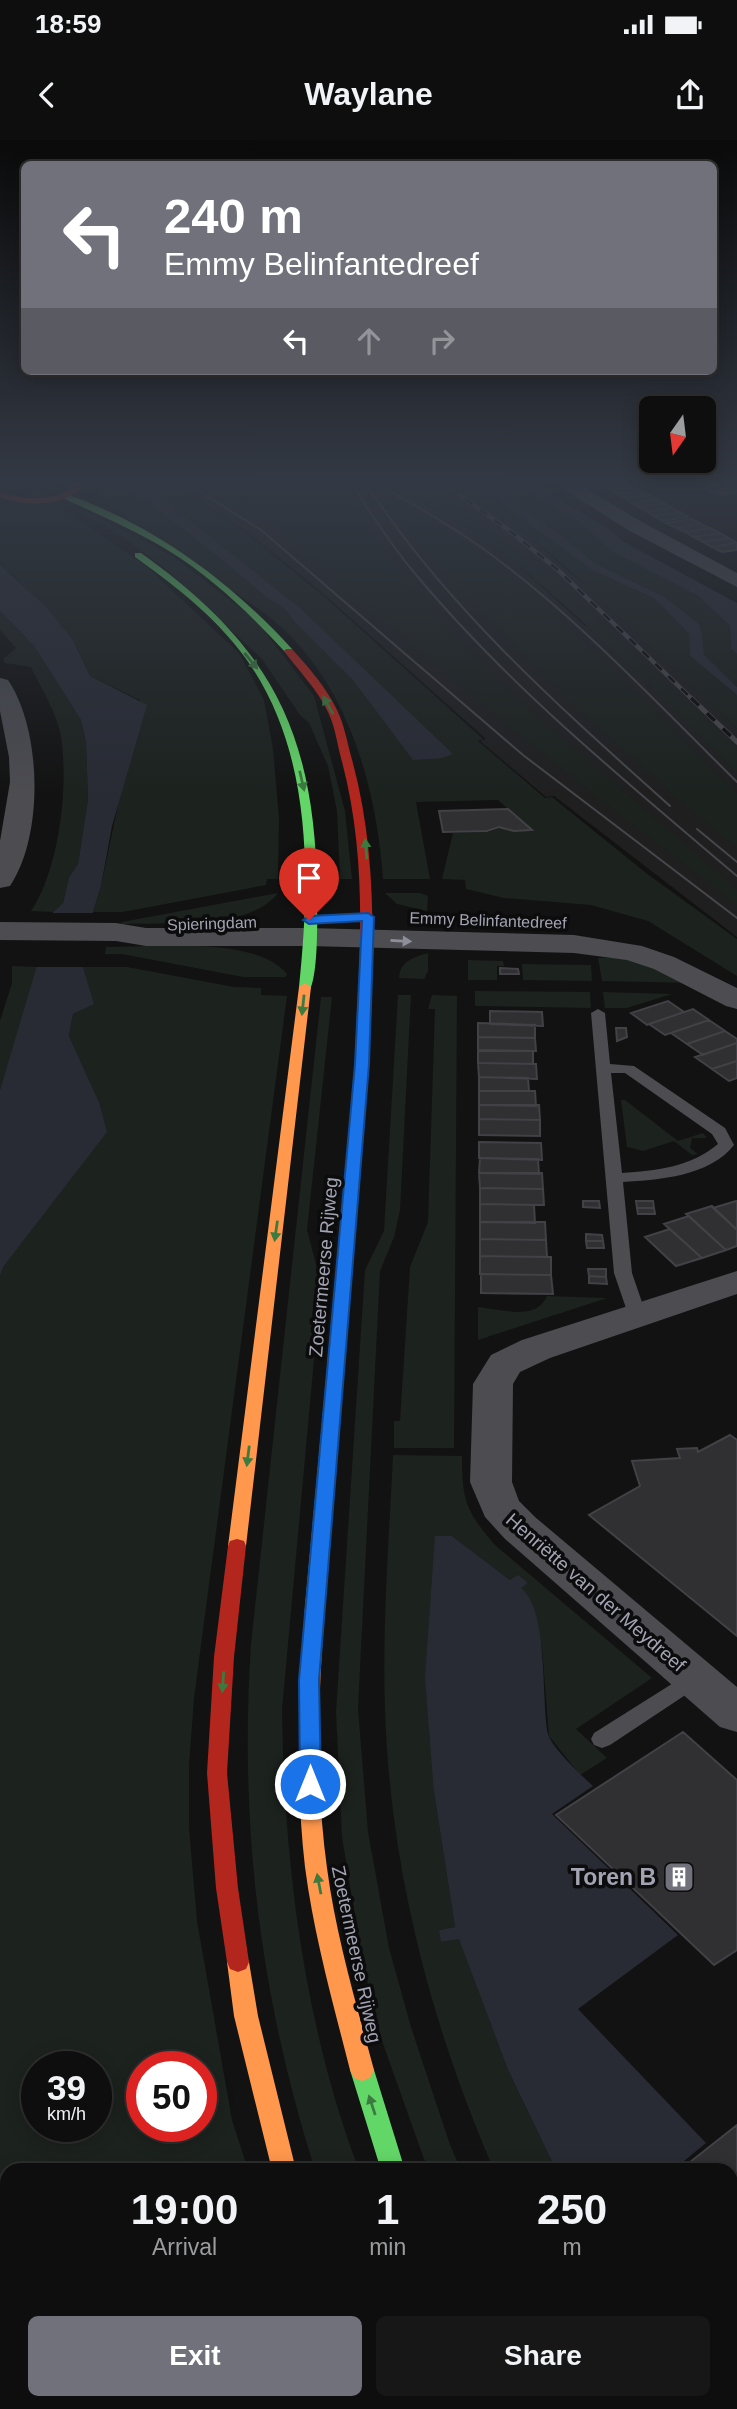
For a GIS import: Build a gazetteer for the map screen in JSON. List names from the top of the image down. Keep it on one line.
{"streets":{"main road":["Zoetermeerse Rijweg"],"street":["Emmy Belinfantedreef","Spieringdam","Henriëtte van der Meydreef"]},"crossings":[["Emmy Belinfantedreef","Spieringdam"],["Emmy Belinfantedreef","Zoetermeerse Rijweg"]],"places":{"building":["Toren B"]},"north":"bottom","page":{"status":"18:59","header":"Waylane","turn":["240 m","Emmy Belinfantedreef"],"speed":"39 km/h","limit":"50","eta":["19:00","Arrival","1","min","250","m"],"buttons":["Exit","Share"]}}
